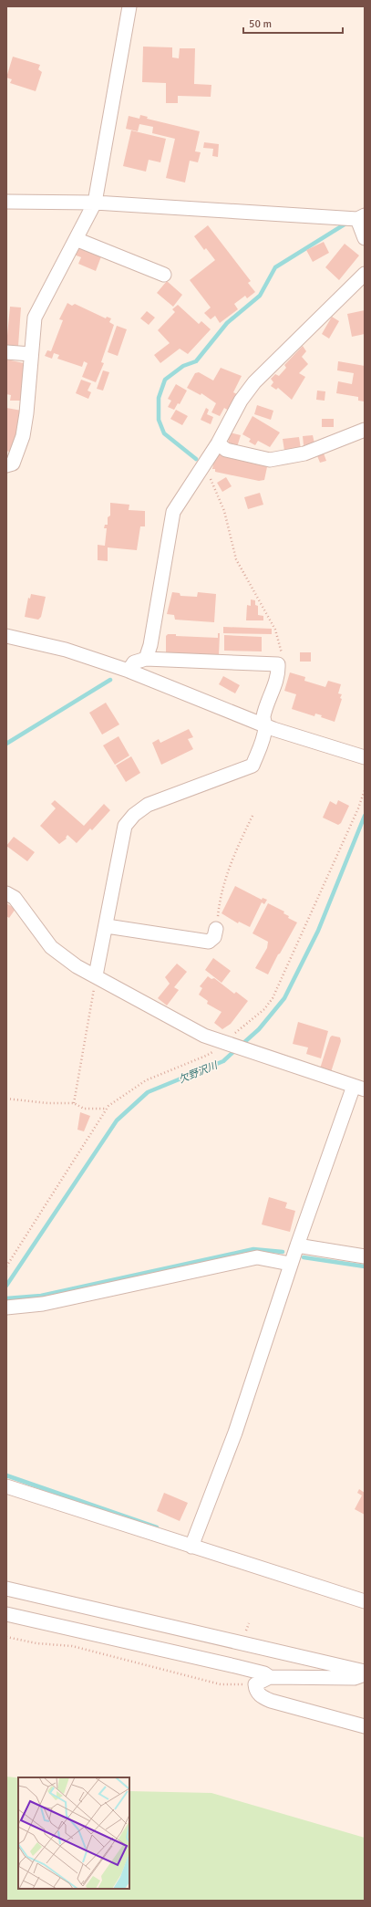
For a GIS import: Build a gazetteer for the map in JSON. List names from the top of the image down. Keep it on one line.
{"water":["欠野沢川"],"scale_bar":"50 m"}
